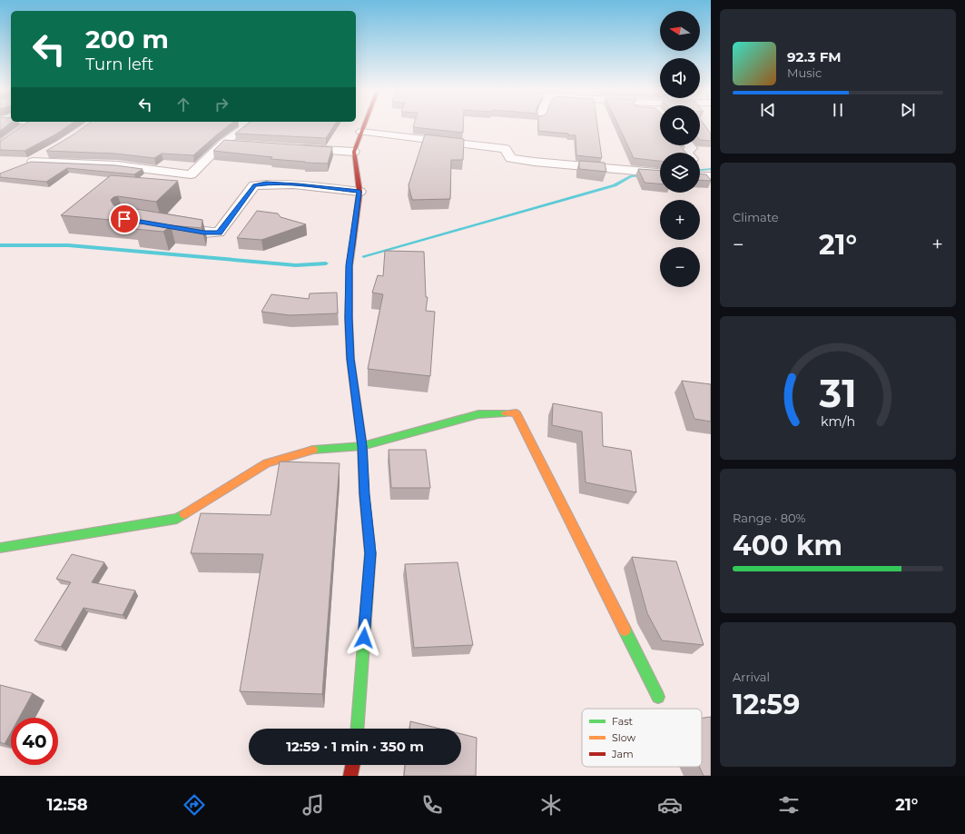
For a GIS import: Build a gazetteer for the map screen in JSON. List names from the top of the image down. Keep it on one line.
{"legend":["Fast","Slow","Jam"],"north":"left","page":{"map_buttons":["+","−"],"turn":["200 m","Turn left"],"song":["92.3 FM","Music"],"tile":["Climate",["Range · 80%","400 km"],["Arrival","12:59"]],"heat":["−","21°","+"],"limit":"40","trip":"12:59 · 1 min · 350 m","tabs":["12:58","21°"],"gauge":["31","km/h"]}}
